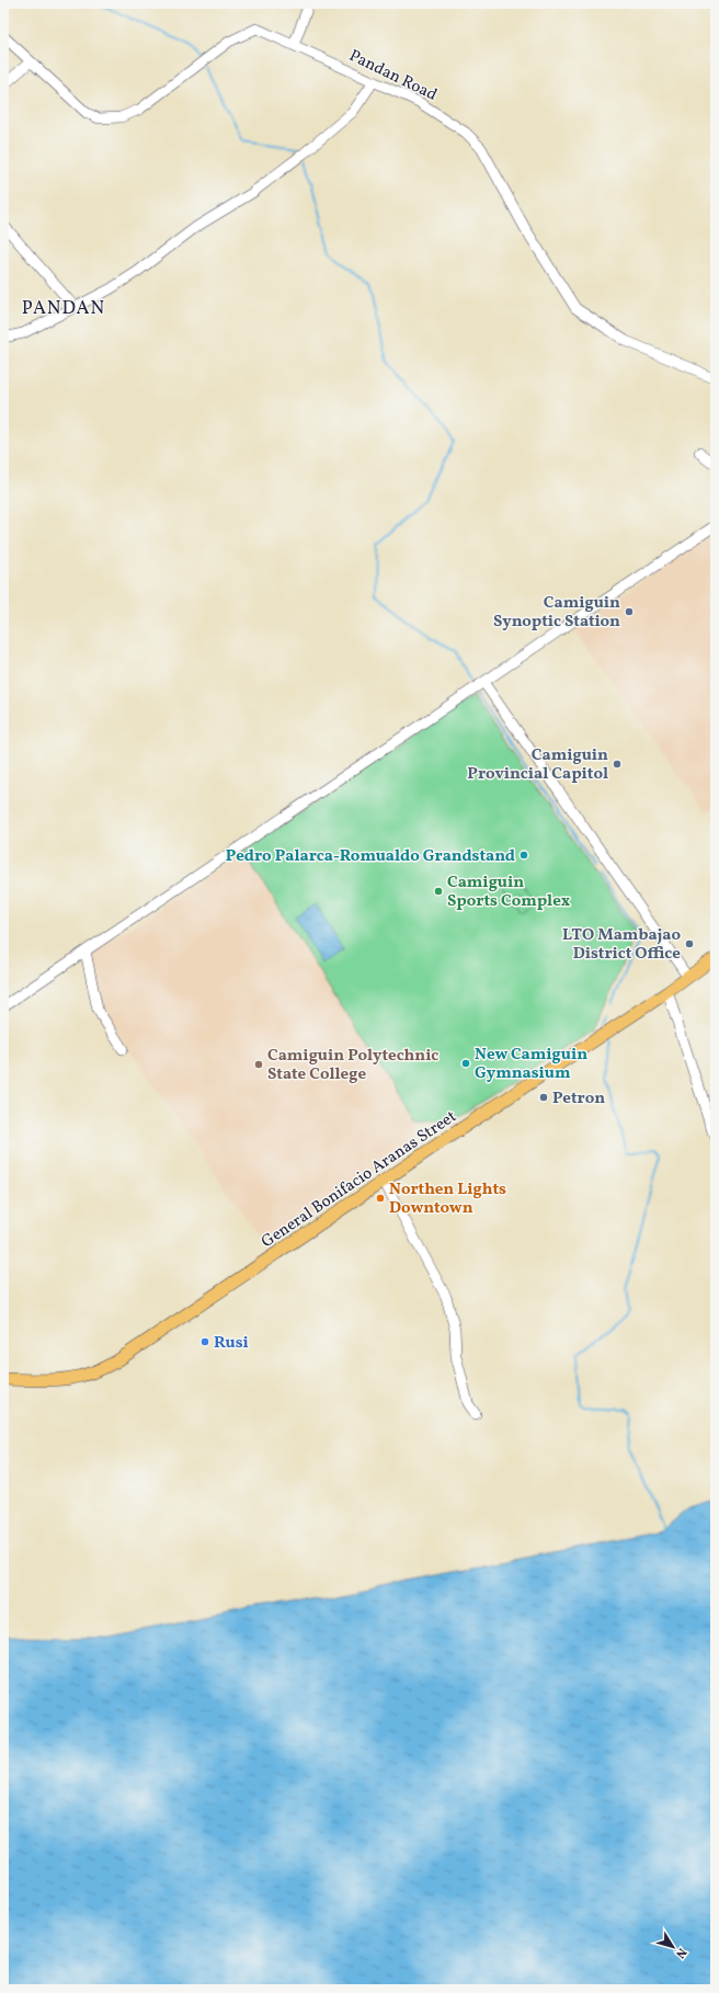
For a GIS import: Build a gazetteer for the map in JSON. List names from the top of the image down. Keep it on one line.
{"streets":{"main road":["General Bonifacio Aranas Street"],"street":["Pandan Road"]},"districts":["PANDAN"],"places":["Camiguin Synoptic Station","Camiguin Provincial Capitol","Pedro Palarca-Romualdo Grandstand","Camiguin Sports Complex","LTO Mambajao District Office","New Camiguin Gymnasium","Camiguin Polytechnic State College","Petron","Northen Lights Downtown","Rusi"],"north":"bottom right"}
